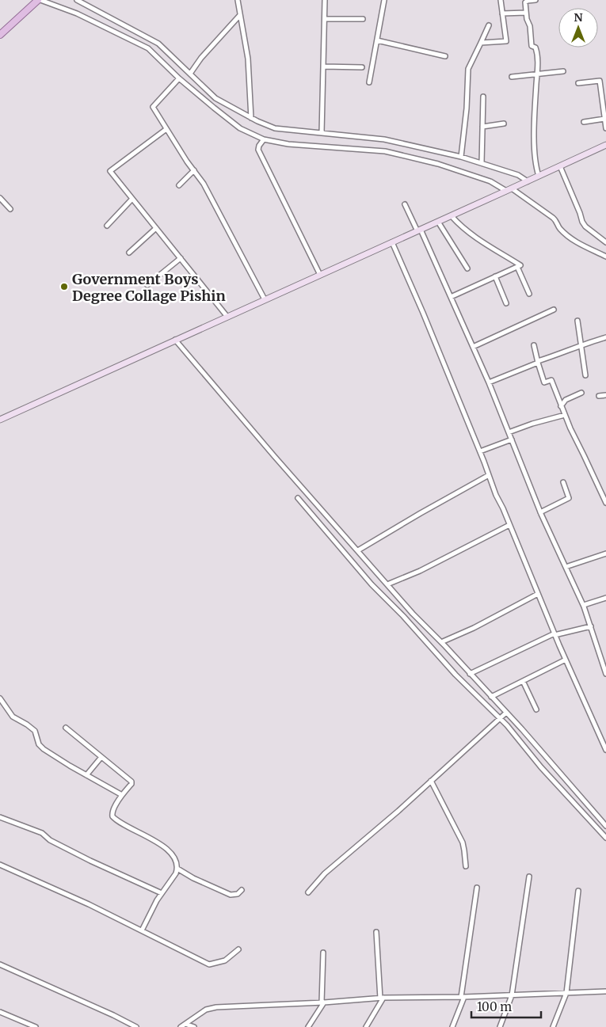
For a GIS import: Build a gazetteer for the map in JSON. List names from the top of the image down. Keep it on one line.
{"places":["Government Boys Degree Collage Pishin"],"scale_bar":"100 m","north":"top"}
